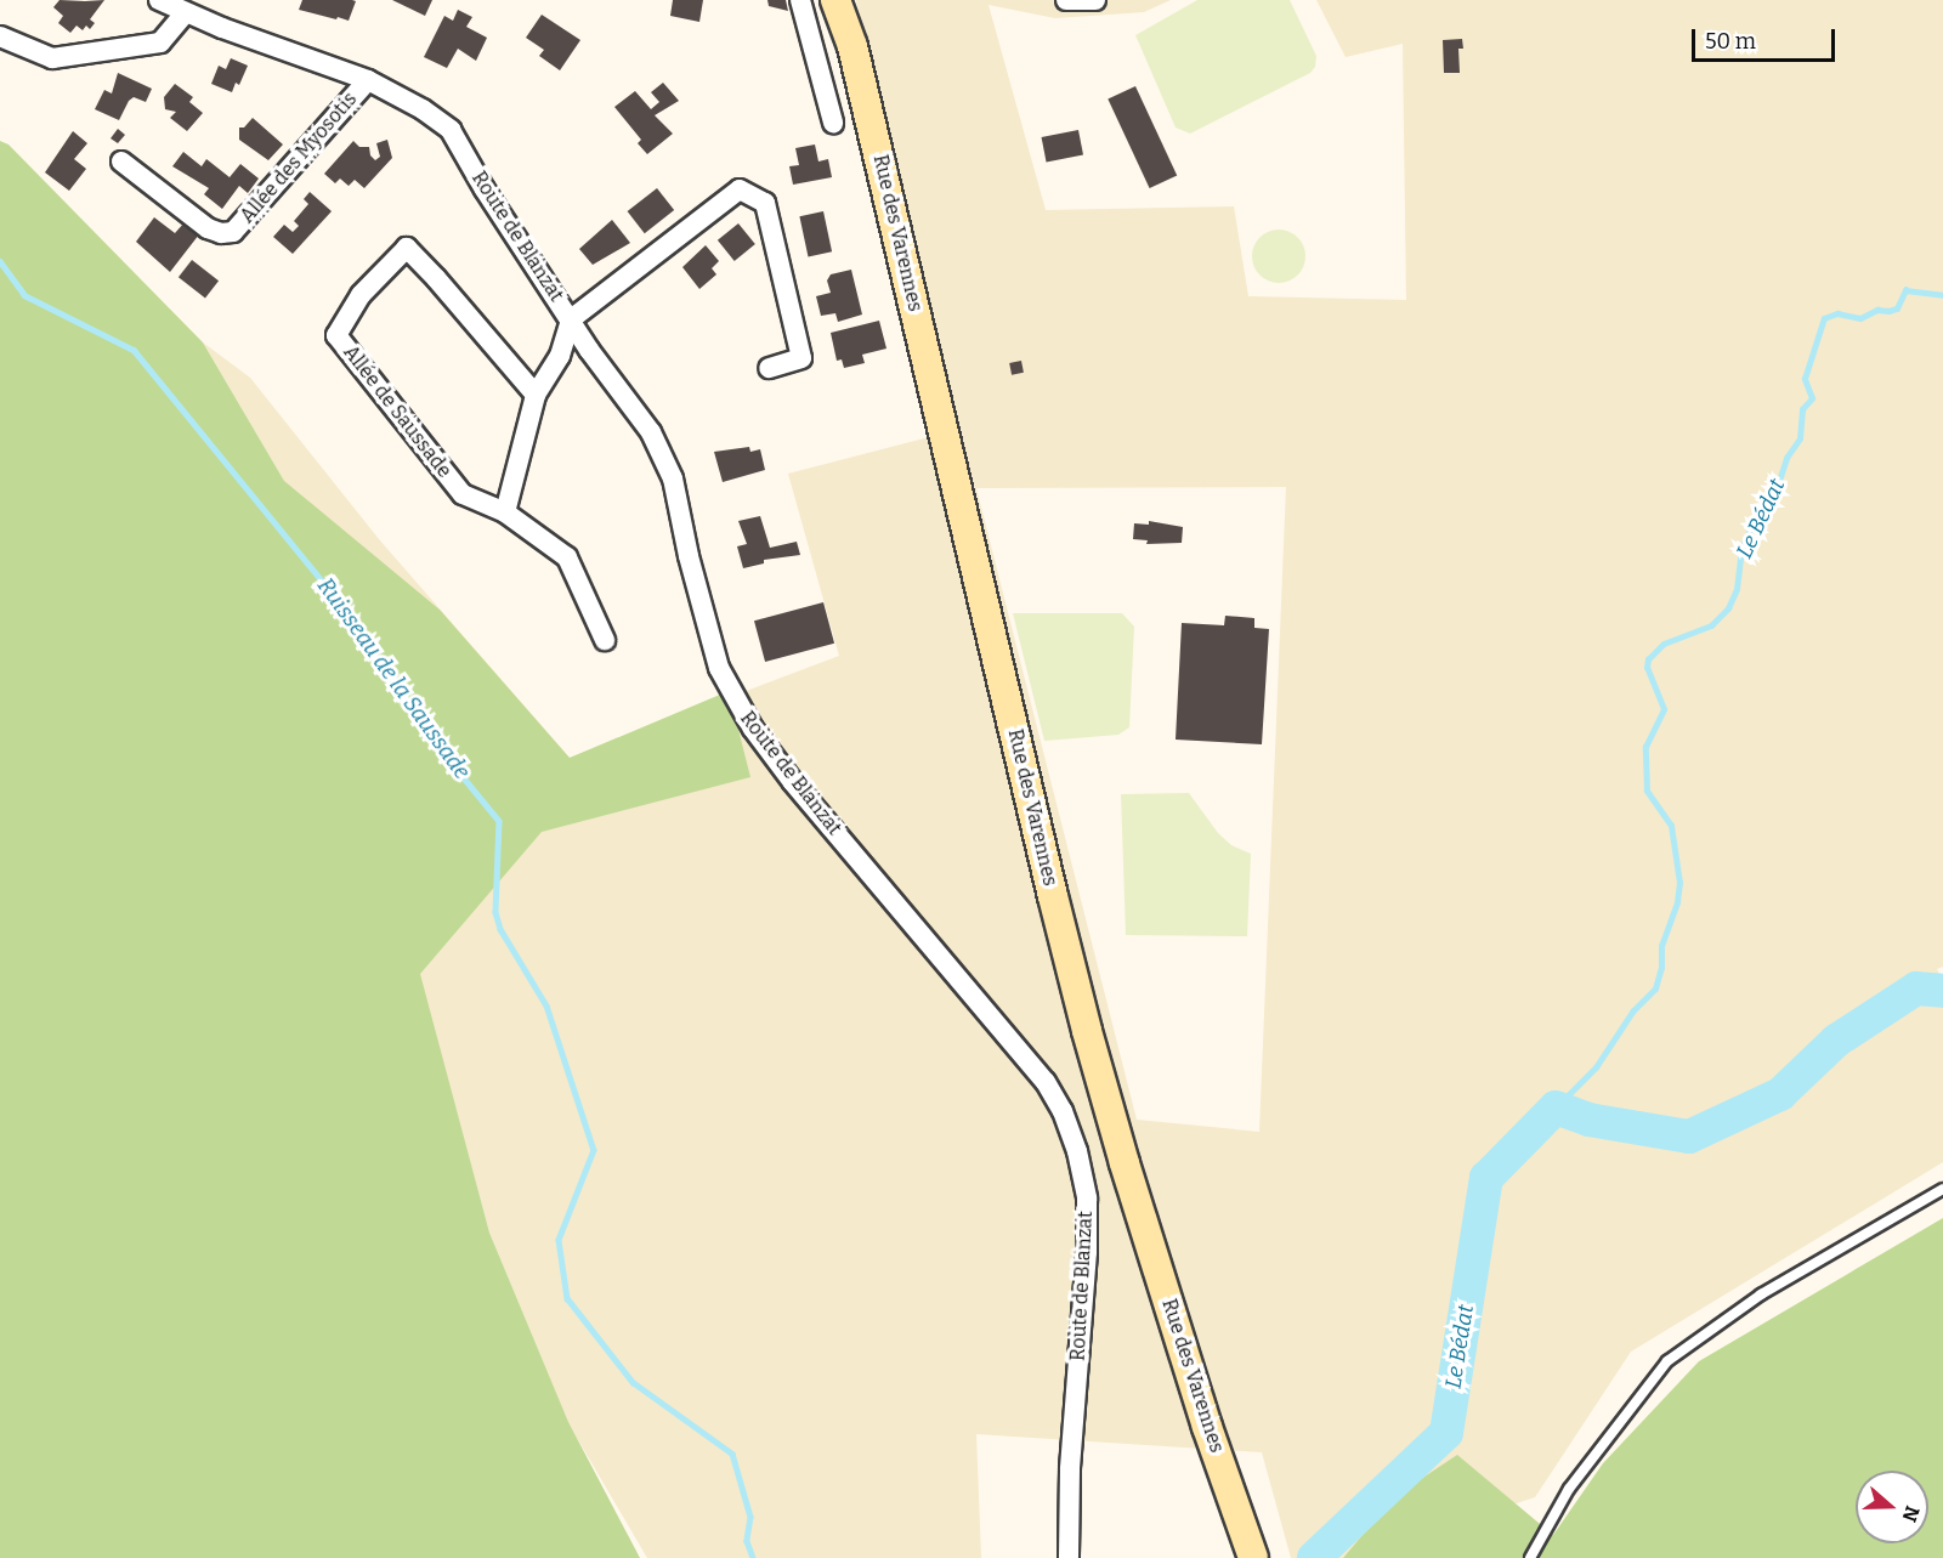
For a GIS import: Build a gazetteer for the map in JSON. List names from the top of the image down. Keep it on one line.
{"streets":{"main road":["Rue des Varennes"],"street":["Allée des Myosotis","Route de Blanzat","Allée de Saussade"]},"crossings":[["Allée des Myosotis","Route de Blanzat"]],"water":["Le Bédat","Ruisseau de la Saussade"],"scale_bar":"50 m","north":"right"}
